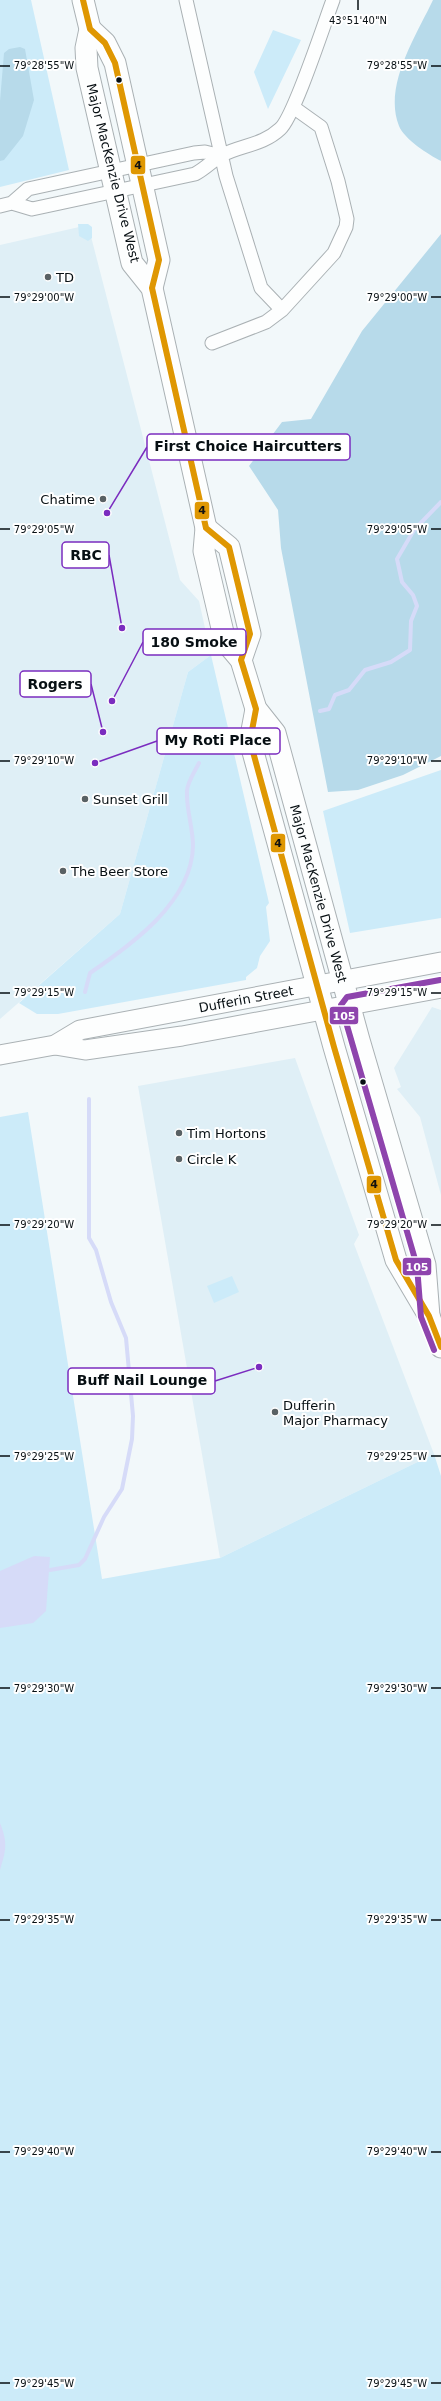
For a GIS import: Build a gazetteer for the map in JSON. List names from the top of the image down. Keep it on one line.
{"streets":{"main road":["Major MacKenzie Drive West","Dufferin Street"]},"crossings":[["Major MacKenzie Drive West","Dufferin Street"]],"places":["TD","Chatime","First Choice Haircutters","RBC","180 Smoke","Rogers","My Roti Place","Sunset Grill","The Beer Store","Tim Hortons","Circle K","Buff Nail Lounge","Dufferin Major Pharmacy"],"lines":["transit line 4","transit line 105"],"coordinates":["43°51'40\"N","79°28'55\"W","79°29'00\"W","79°29'05\"W","79°29'10\"W","79°29'15\"W","79°29'20\"W","79°29'25\"W","79°29'30\"W","79°29'35\"W","79°29'40\"W","79°29'45\"W"]}
